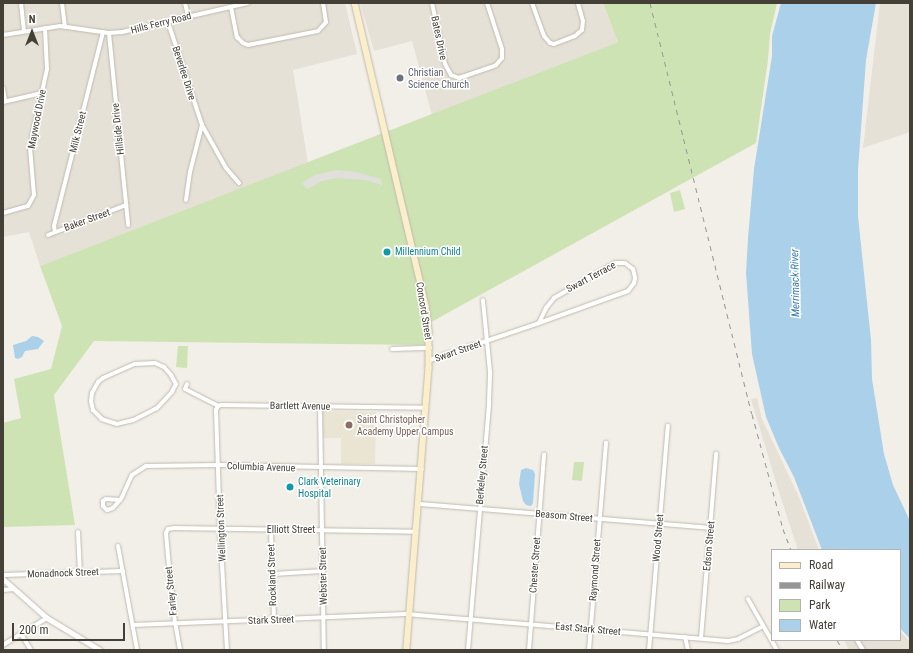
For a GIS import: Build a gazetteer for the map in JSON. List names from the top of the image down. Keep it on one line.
{"streets":{"main road":["Concord Street"],"street":["Hills Ferry Road","Bates Drive","Beverlee Drive","Maywood Drive","Hillside Drive","Milk Street","Baker Street","Swart Terrace","Swart Street","Bartlett Avenue","Columbia Avenue","Berkeley Street","Beasom Street","Wellington Street","Elliott Street","Wood Street","Edson Street","Chester Street","Raymond Street","Monadnock Street","Rockland Street","Webster Street","Farley Street","Stark Street","East Stark Street"]},"crossings":[["Hills Ferry Road","Beverlee Drive"],["Hills Ferry Road","Maywood Drive"],["Hills Ferry Road","Hillside Drive"],["Hills Ferry Road","Milk Street"],["Hillside Drive","Baker Street"],["Milk Street","Baker Street"],["Swart Terrace","Swart Street"],["Swart Terrace","Berkeley Street"],["Concord Street","Swart Street"],["Concord Street","Bartlett Avenue"],["Concord Street","Columbia Avenue"],["Concord Street","Beasom Street"],["Concord Street","Elliott Street"],["Concord Street","Stark Street"],["Concord Street","East Stark Street"],["Swart Street","Berkeley Street"],["Bartlett Avenue","Wellington Street"],["Bartlett Avenue","Webster Street"],["Columbia Avenue","Wellington Street"],["Columbia Avenue","Webster Street"],["Berkeley Street","Beasom Street"],["Berkeley Street","East Stark Street"],["Beasom Street","Wood Street"],["Beasom Street","Edson Street"],["Beasom Street","Chester Street"],["Beasom Street","Raymond Street"],["Wellington Street","Elliott Street"],["Wellington Street","Stark Street"],["Elliott Street","Rockland Street"],["Elliott Street","Webster Street"],["Elliott Street","Farley Street"],["Wood Street","East Stark Street"],["Edson Street","East Stark Street"],["Chester Street","East Stark Street"],["Raymond Street","East Stark Street"],["Rockland Street","Stark Street"],["Webster Street","Stark Street"],["Farley Street","Stark Street"],["Stark Street","East Stark Street"]],"water":["Merrimack River"],"places":["Christian Science Church","Millennium Child","Saint Christopher Academy Upper Campus","Clark Veterinary Hospital"],"legend":["Road","Railway","Park","Water"],"scale_bar":"200 m","north":"top"}
